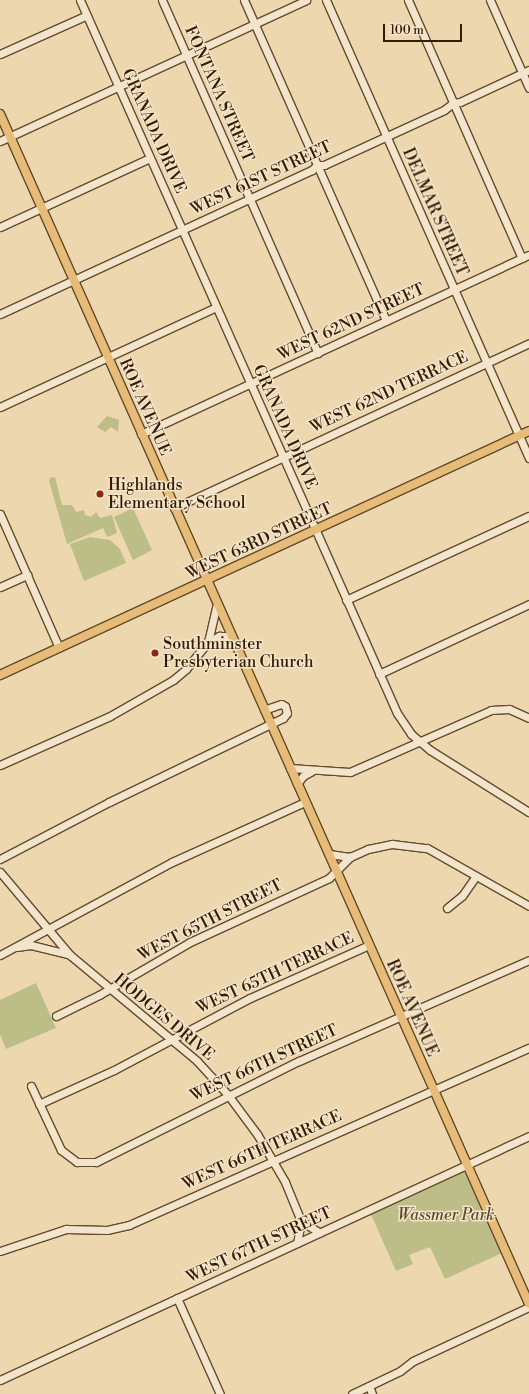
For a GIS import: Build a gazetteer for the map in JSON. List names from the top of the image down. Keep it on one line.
{"streets":{"main road":["ROE AVENUE","WEST 63RD STREET"],"street":["FONTANA STREET","GRANADA DRIVE","WEST 61ST STREET","DELMAR STREET","WEST 62ND STREET","WEST 62ND TERRACE","WEST 65TH STREET","WEST 65TH TERRACE","HODGES DRIVE","WEST 66TH STREET","WEST 66TH TERRACE","WEST 67TH STREET"]},"crossings":[["FONTANA STREET","WEST 61ST STREET"],["FONTANA STREET","WEST 62ND STREET"],["GRANADA DRIVE","WEST 61ST STREET"],["GRANADA DRIVE","WEST 62ND STREET"],["GRANADA DRIVE","WEST 62ND TERRACE"],["GRANADA DRIVE","WEST 63RD STREET"],["WEST 61ST STREET","DELMAR STREET"],["WEST 61ST STREET","ROE AVENUE"],["DELMAR STREET","WEST 62ND STREET"],["DELMAR STREET","WEST 62ND TERRACE"],["DELMAR STREET","WEST 63RD STREET"],["WEST 62ND STREET","ROE AVENUE"],["WEST 62ND TERRACE","ROE AVENUE"],["ROE AVENUE","WEST 63RD STREET"],["ROE AVENUE","WEST 65TH STREET"],["ROE AVENUE","WEST 65TH TERRACE"],["ROE AVENUE","WEST 66TH STREET"],["ROE AVENUE","WEST 66TH TERRACE"],["ROE AVENUE","WEST 67TH STREET"],["WEST 65TH STREET","HODGES DRIVE"],["WEST 65TH TERRACE","HODGES DRIVE"],["WEST 65TH TERRACE","WEST 66TH STREET"],["HODGES DRIVE","WEST 66TH STREET"],["HODGES DRIVE","WEST 66TH TERRACE"]],"parks":["Wassmer Park"],"places":["Highlands Elementary School","Southminster Presbyterian Church"],"scale_bar":"100 m"}
